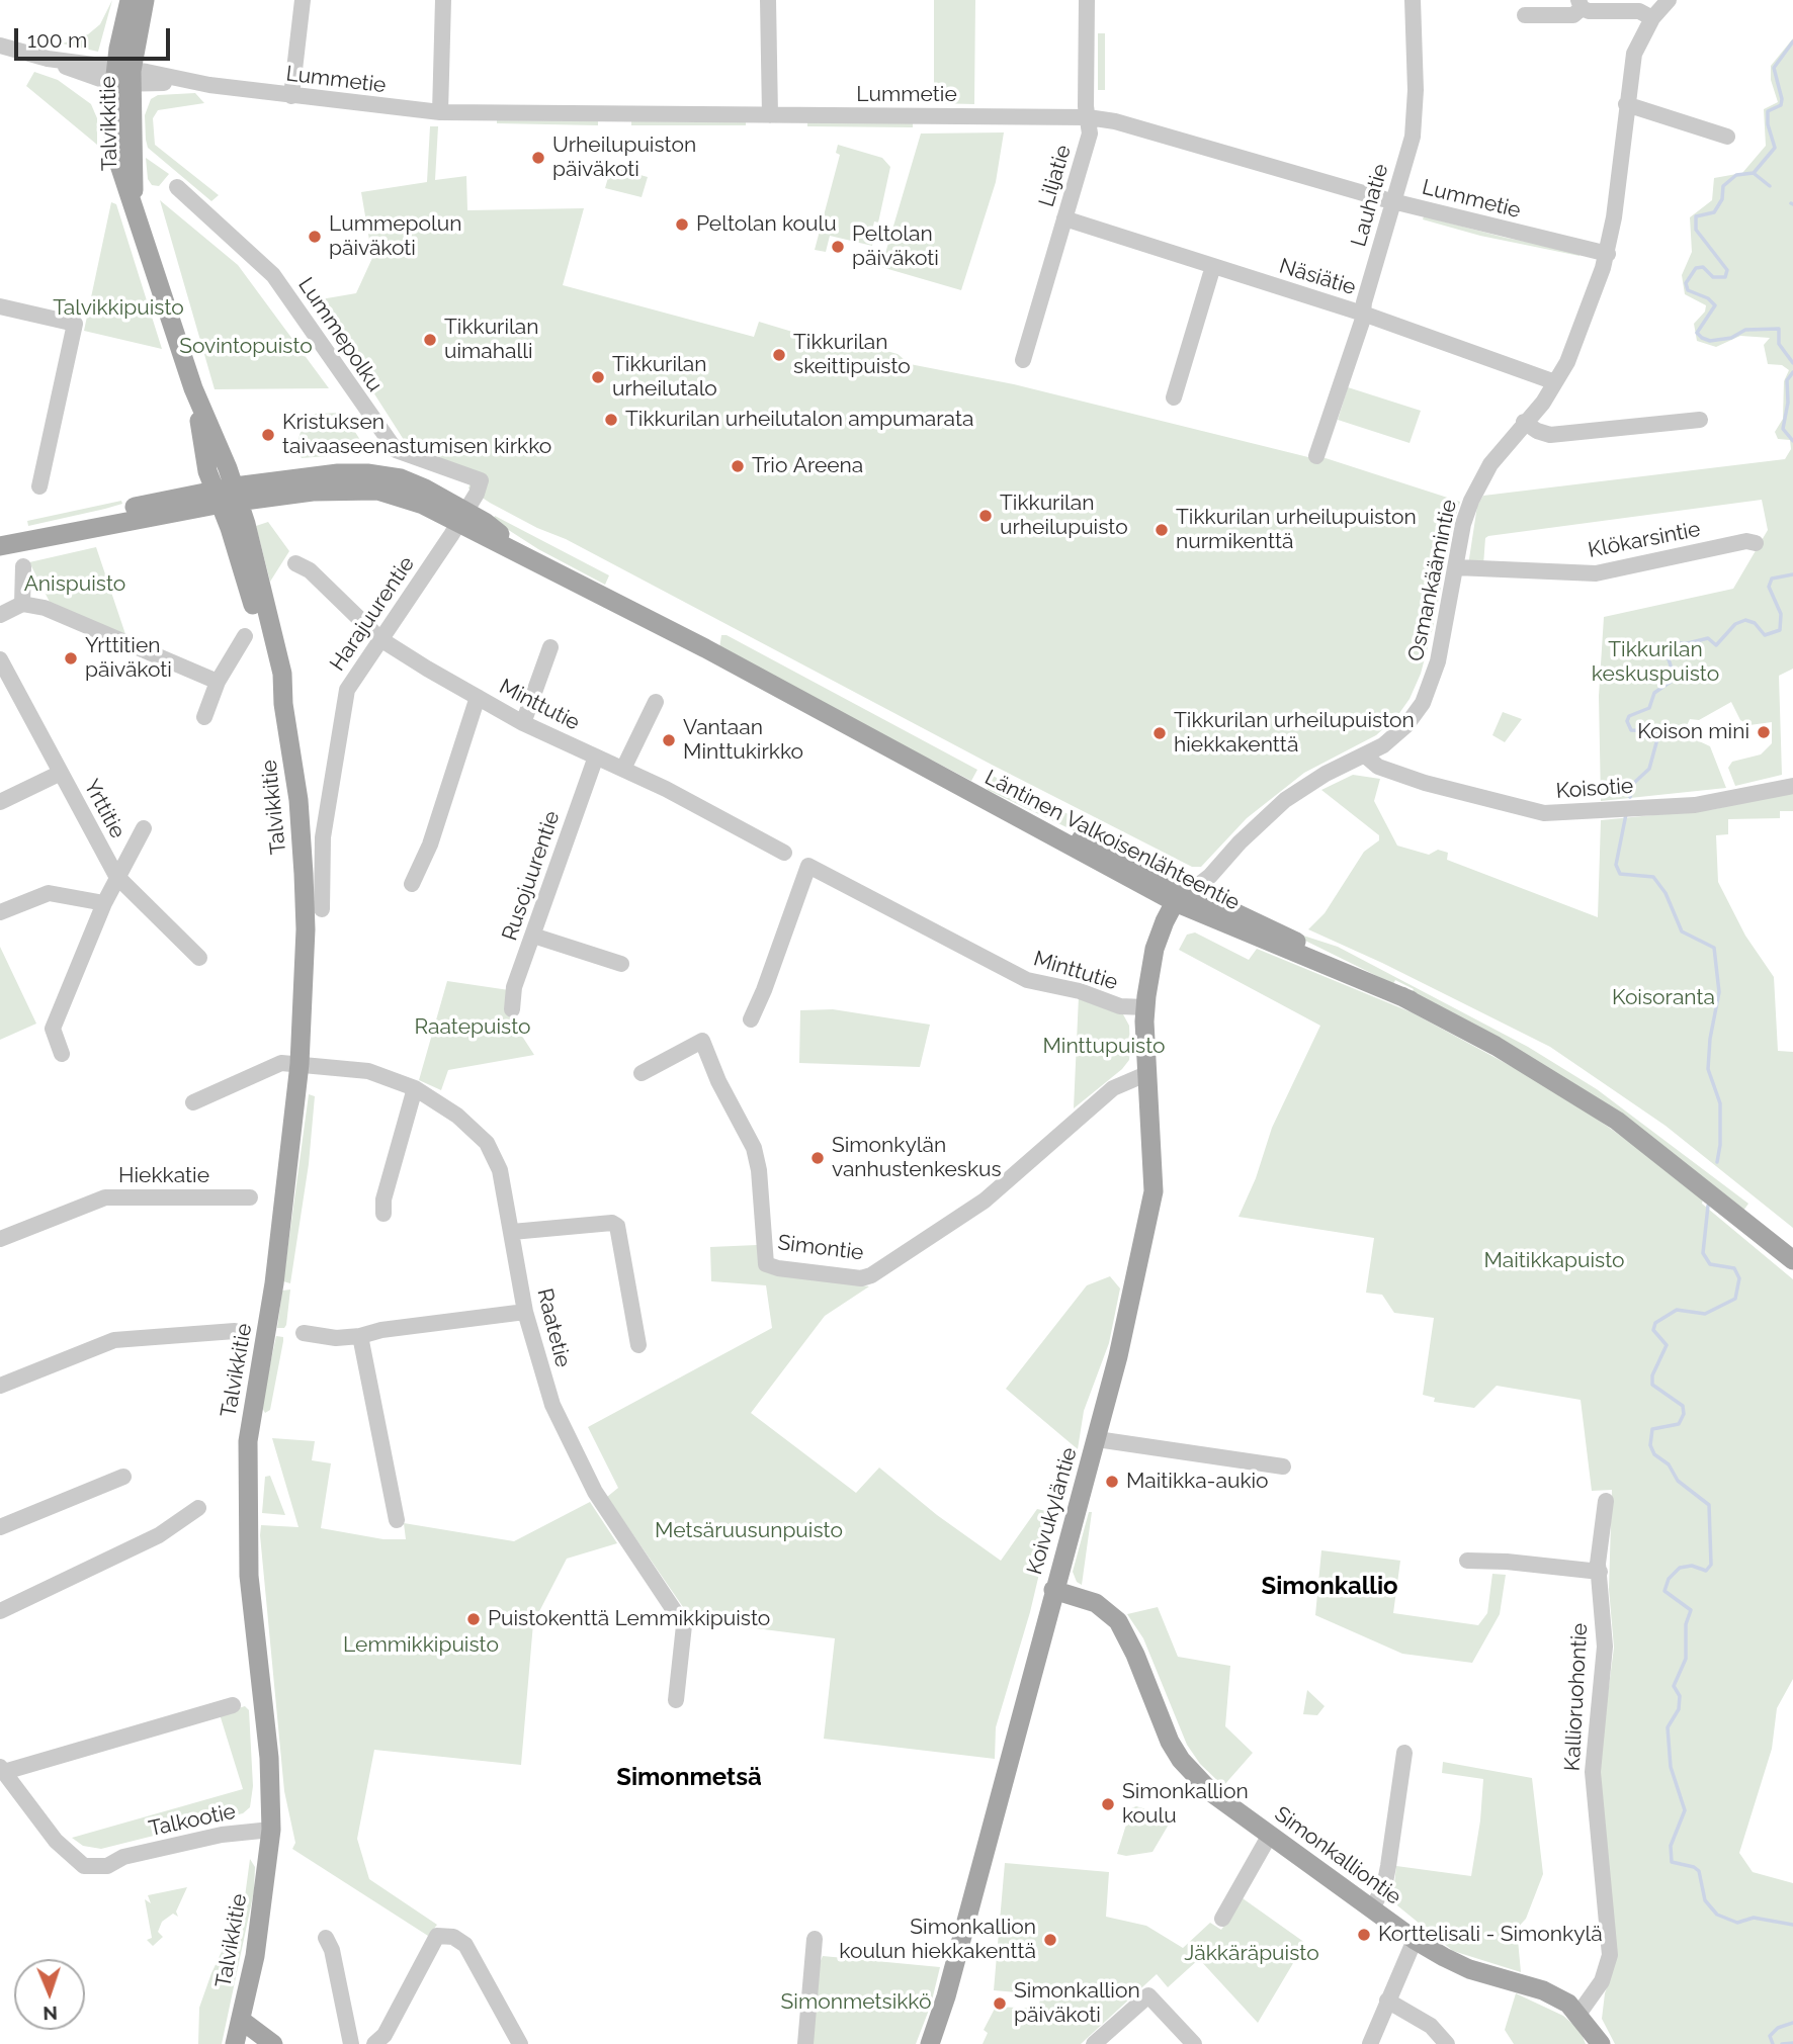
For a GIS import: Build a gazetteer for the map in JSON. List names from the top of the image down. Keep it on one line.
{"streets":{"main road":["Talvikkitie","Läntinen Valkoisenlähteentie","Koivukyläntie","Simonkalliontie"],"street":["Lummetie","Liljatie","Lauhatie","Näsiätie","Lummepolku","Klökarsintie","Osmankäämintie","Harajuurentie","Minttutie","Koisotie","Yrttitie","Rusojuurentie","Hiekkatie","Simontie","Raatetie","Kallioruohontie","Talkootie"]},"crossings":[["Lummetie","Talvikkitie"],["Lummetie","Liljatie"],["Lummetie","Lauhatie"],["Lummetie","Osmankäämintie"],["Talvikkitie","Läntinen Valkoisenlähteentie"],["Talvikkitie","Raatetie"],["Talvikkitie","Talkootie"],["Liljatie","Näsiätie"],["Lauhatie","Näsiätie"],["Näsiätie","Osmankäämintie"],["Lummepolku","Harajuurentie"],["Klökarsintie","Osmankäämintie"],["Osmankäämintie","Koisotie"],["Osmankäämintie","Läntinen Valkoisenlähteentie"],["Osmankäämintie","Koivukyläntie"],["Harajuurentie","Minttutie"],["Harajuurentie","Läntinen Valkoisenlähteentie"],["Minttutie","Rusojuurentie"],["Minttutie","Koivukyläntie"],["Läntinen Valkoisenlähteentie","Koivukyläntie"],["Simontie","Koivukyläntie"],["Koivukyläntie","Simonkalliontie"],["Kallioruohontie","Simonkalliontie"]],"districts":["Simonkallio","Simonmetsä"],"parks":["Talvikkipuisto","Sovintopuisto","Anispuisto","Tikkurilan keskuspuisto","Koisoranta","Raatepuisto","Minttupuisto","Maitikkapuisto","Metsäruusunpuisto","Lemmikkipuisto","Jäkkäräpuisto","Simonmetsikkö"],"places":["Urheilupuiston päiväkoti","Peltolan koulu","Lummepolun päiväkoti","Peltolan päiväkoti","Tikkurilan uimahalli","Tikkurilan skeittipuisto","Tikkurilan urheilutalo","Tikkurilan urheilutalon ampumarata","Kristuksen taivaaseenastumisen kirkko","Trio Areena","Tikkurilan urheilupuisto","Tikkurilan urheilupuiston nurmikenttä","Yrttitien päiväkoti","Koison mini","Tikkurilan urheilupuiston hiekkakenttä","Vantaan Minttukirkko","Simonkylän vanhustenkeskus","Maitikka-aukio","Puistokenttä Lemmikkipuisto","Simonkallion koulu","Korttelisali - Simonkylä","Simonkallion koulun hiekkakenttä","Simonkallion päiväkoti"],"scale_bar":"100 m","north":"bottom"}
